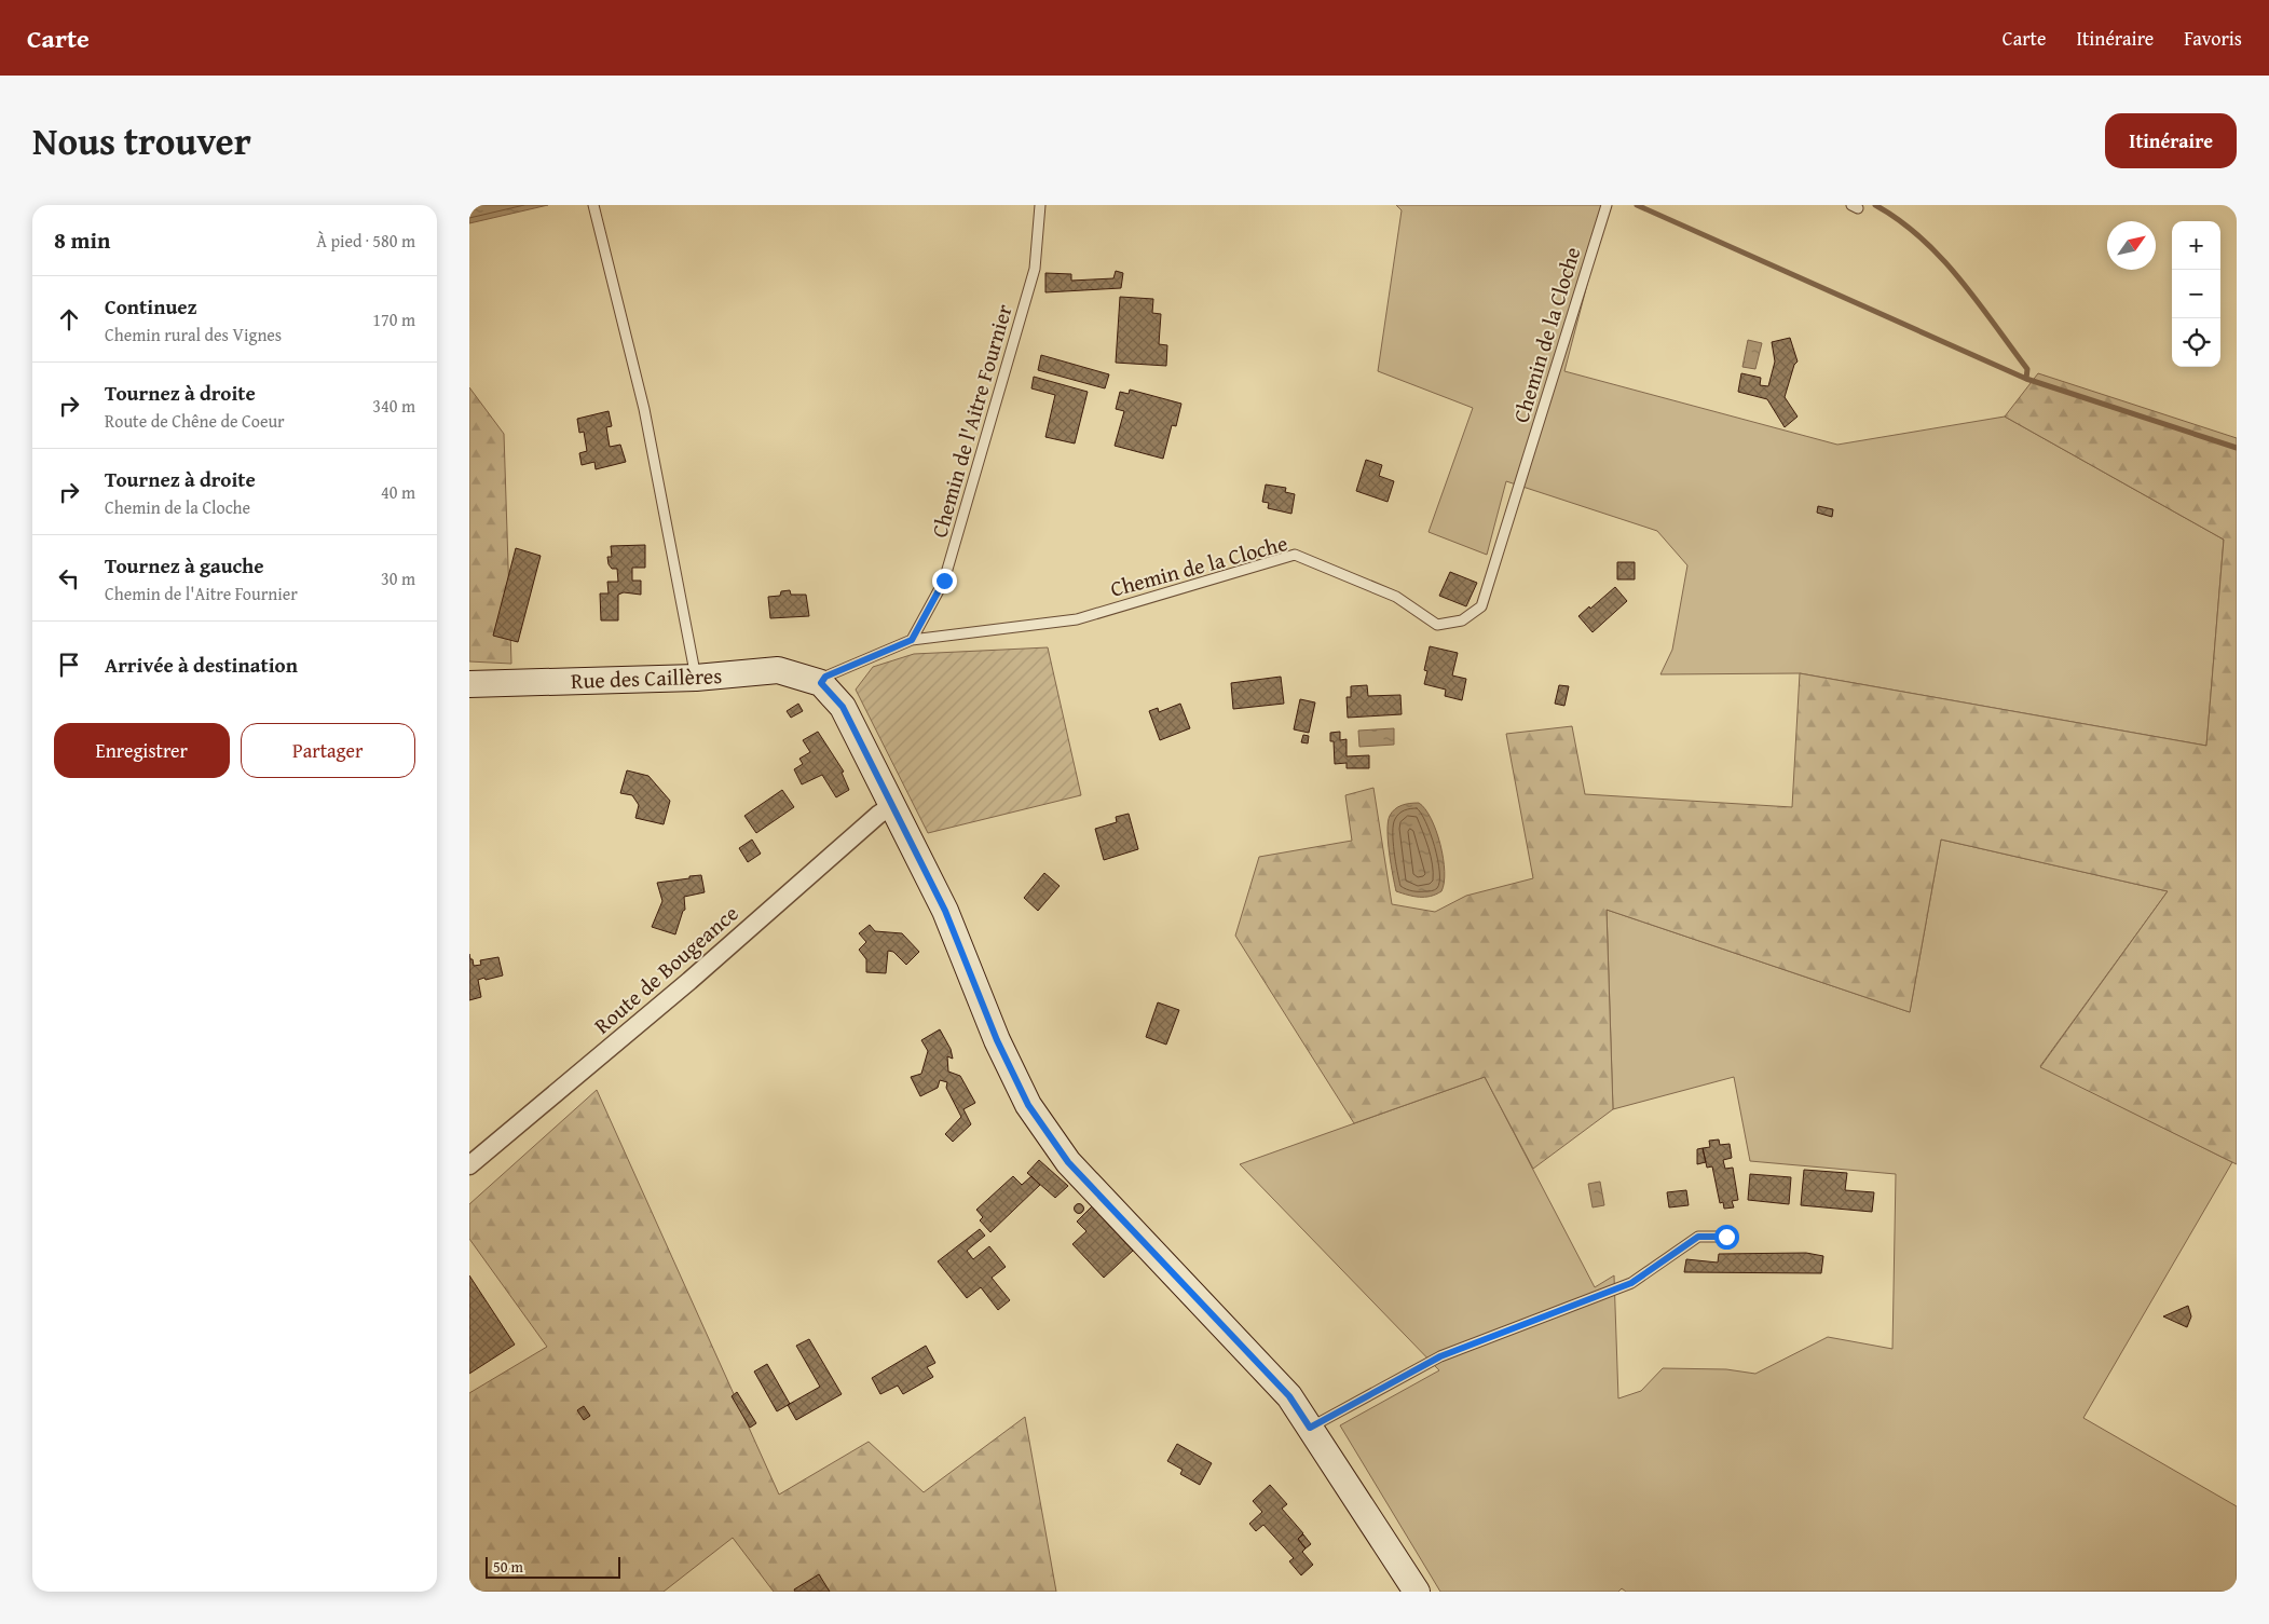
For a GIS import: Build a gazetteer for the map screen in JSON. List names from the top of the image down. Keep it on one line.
{"streets":{"street":["Rue des Caillères","Route de Bougeance"],"lane":["Chemin de la Cloche","Chemin de l'Aitre Fournier"]},"crossings":[["Chemin de la Cloche","Chemin de l'Aitre Fournier"],["Chemin de la Cloche","Rue des Caillères"]],"scale_bar":"50 m","north":"top right","page":{"header":"Carte","nav":["Carte","Itinéraire","Favoris"],"title":"Nous trouver","buttons":["Itinéraire",["Enregistrer","Partager"]],"heading":["8 min","À pied · 580 m"],"map_buttons":["+","−"],"list":[["Continuez","Chemin rural des Vignes","170 m"],["Tournez à droite","Route de Chêne de Coeur","340 m"],["Tournez à droite","Chemin de la Cloche","40 m"],["Tournez à gauche","Chemin de l'Aitre Fournier","30 m"],"Arrivée à destination"],"scale":"50 m"}}
